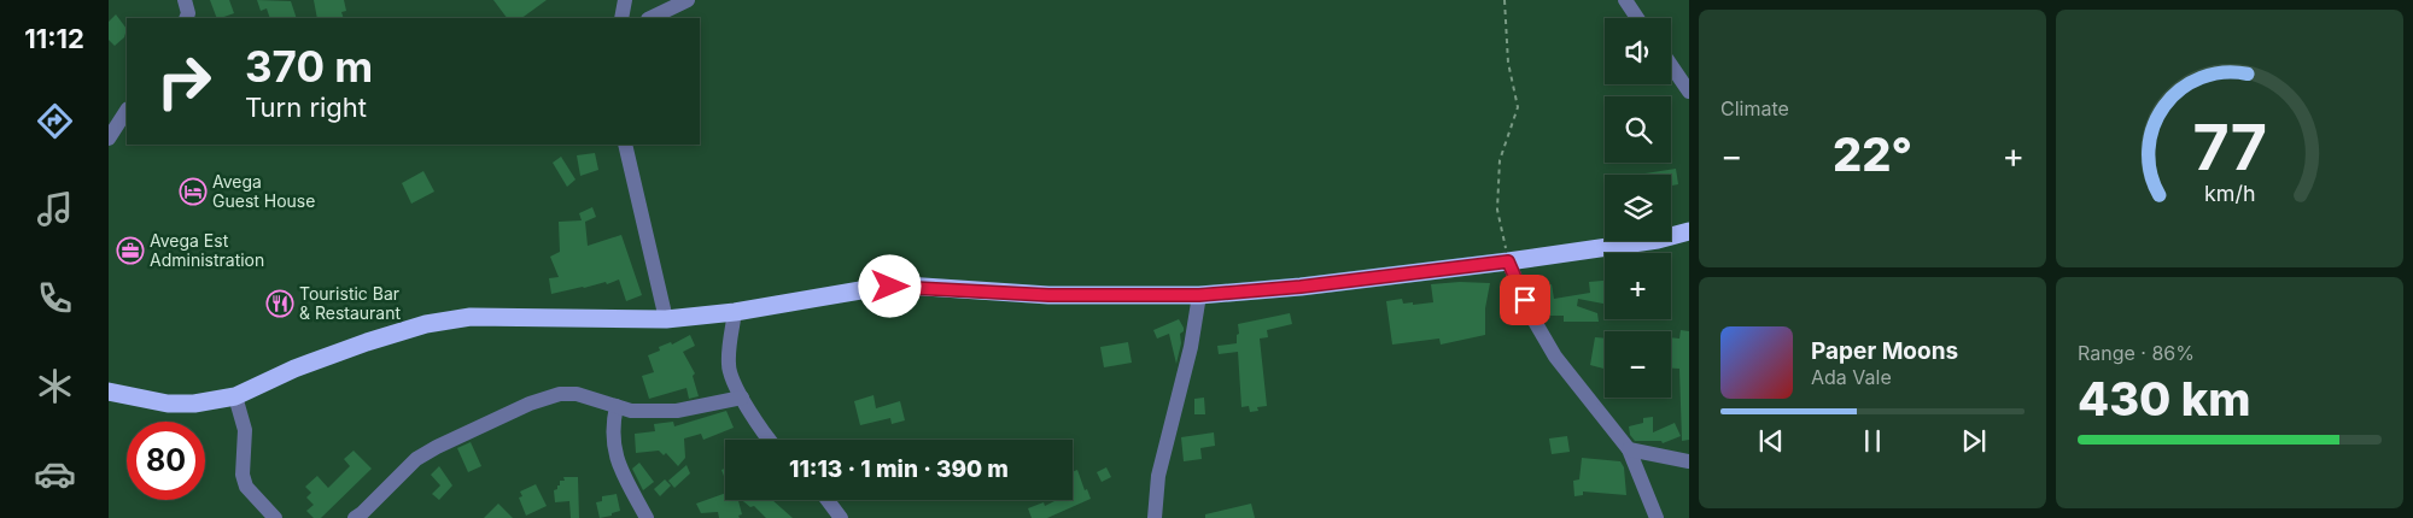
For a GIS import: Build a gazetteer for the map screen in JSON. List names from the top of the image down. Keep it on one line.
{"places":{"hotel":["Avega Guest House"],"office":["Avega Est Administration"],"restaurant":["Touristic Bar & Restaurant"]},"page":{"tabs":"11:12","tile":["Climate",["Range · 86%","430 km"]],"map_buttons":["+","−"],"turn":["370 m","Turn right"],"heat":["−","22°","+"],"song":["Paper Moons","Ada Vale"],"limit":"80","trip":"11:13 · 1 min · 390 m","gauge":["77","km/h"]}}
